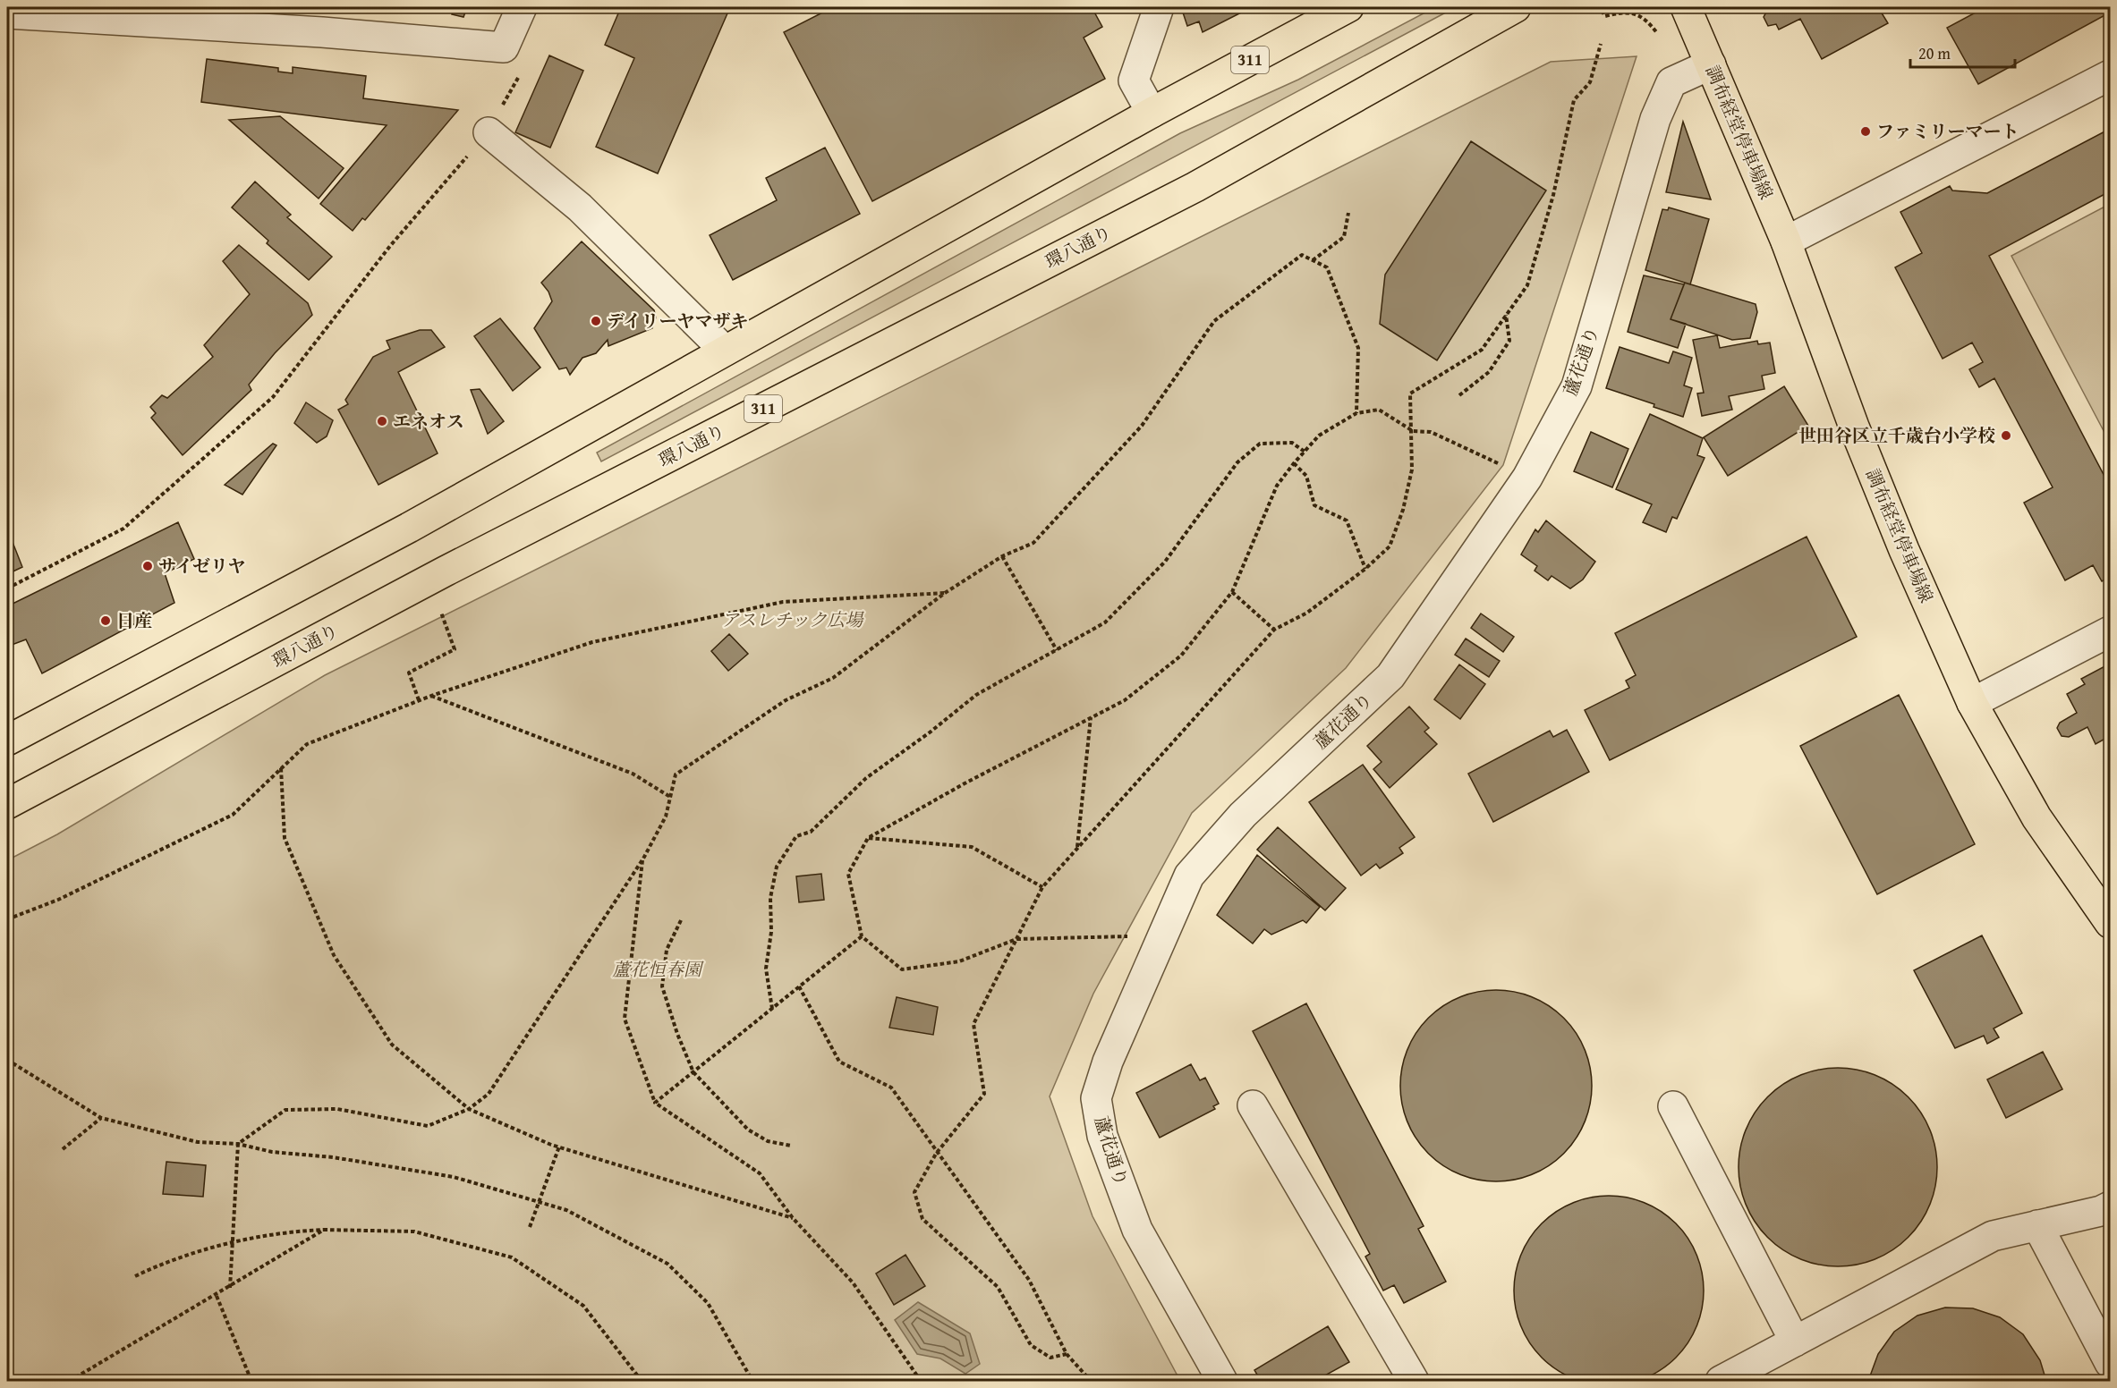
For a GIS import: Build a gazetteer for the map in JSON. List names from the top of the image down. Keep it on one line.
{"streets":{"main road":["311","調布経堂停車場線","環八通り"],"street":["蘆花通り"]},"crossings":[["調布経堂停車場線","蘆花通り"]],"parks":["アスレチック広場","蘆花恒春園"],"places":["ファミリーマート","デイリーヤマザキ","エネオス","世田谷区立千歳台小学校","サイゼリヤ","日産"],"scale_bar":"20 m"}
